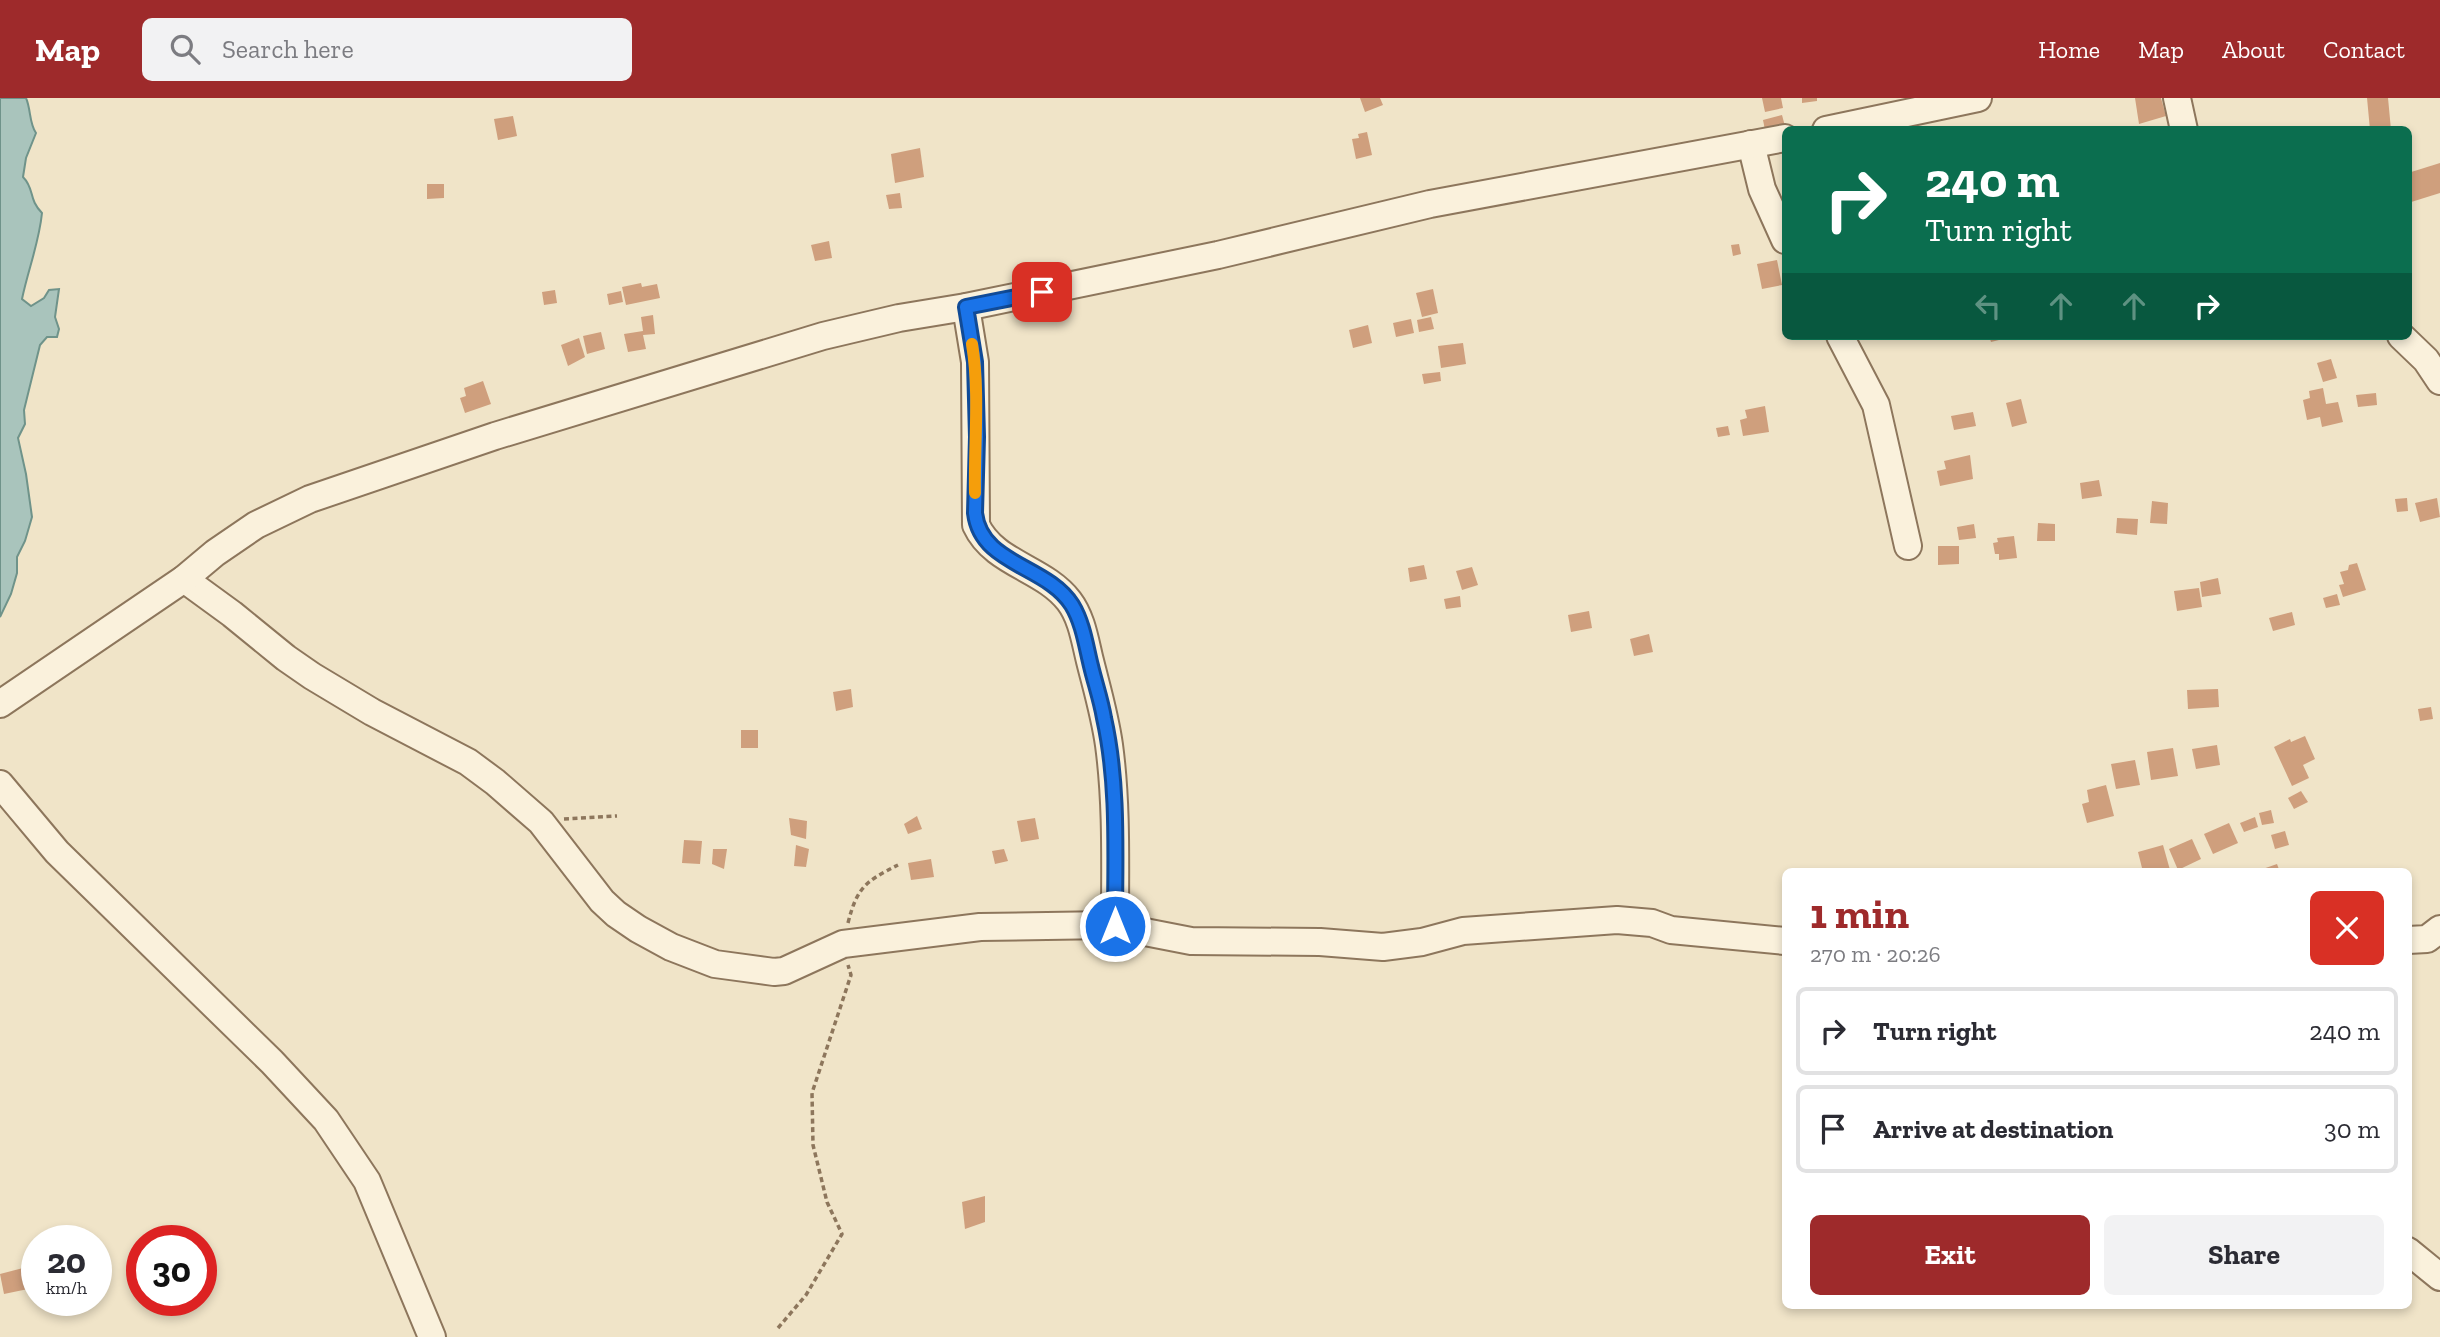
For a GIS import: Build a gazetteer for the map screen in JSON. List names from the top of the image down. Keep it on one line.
{"page":{"header":"Map","search":"Search here","nav":["Home","Map","About","Contact"],"turn":["240 m","Turn right"],"heading":["1 min","270 m · 20:26"],"list":[{"name":"Turn right","value":"240 m"},{"name":"Arrive at destination","value":"30 m"}],"buttons":["Exit","Share"],"speed":"20 km/h","limit":"30"}}
